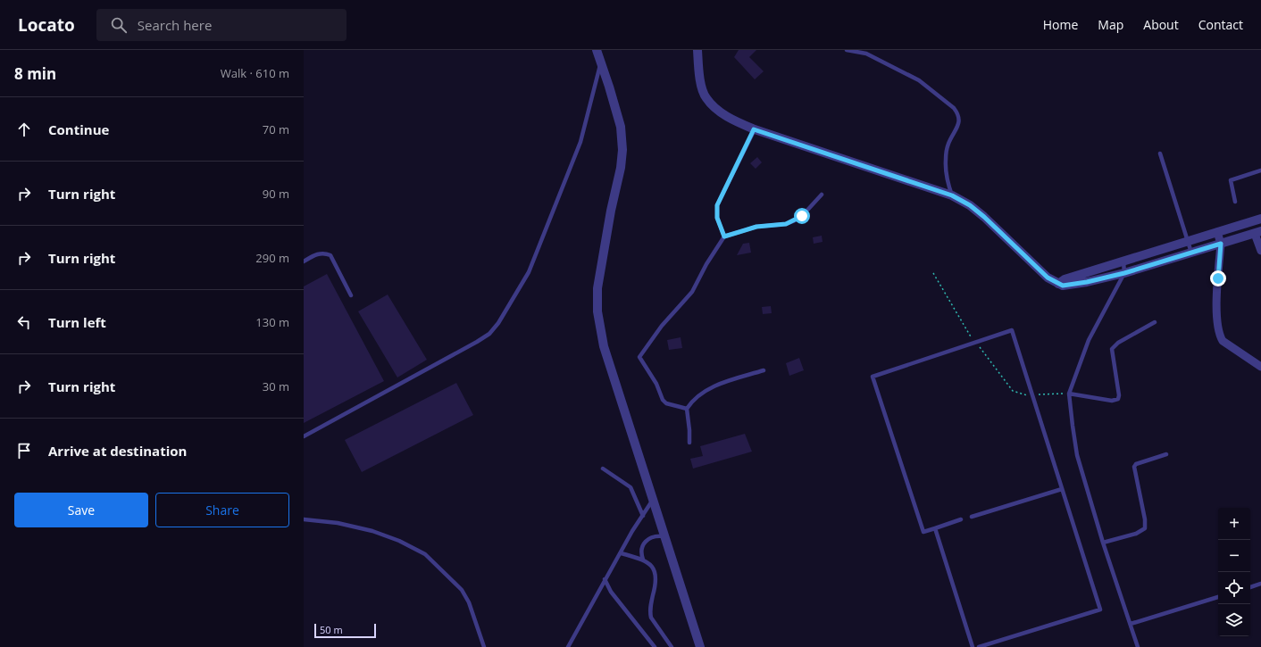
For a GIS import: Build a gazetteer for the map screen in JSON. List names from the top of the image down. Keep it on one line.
{"scale_bar":"50 m","page":{"header":"Locato","search":"Search here","nav":["Home","Map","About","Contact"],"heading":["8 min","Walk · 610 m"],"list":[["Continue","70 m"],["Turn right","90 m"],["Turn right","290 m"],["Turn left","130 m"],["Turn right","30 m"],"Arrive at destination"],"buttons":["Save","Share"],"map_buttons":["+","−"],"scale":"50 m"}}
